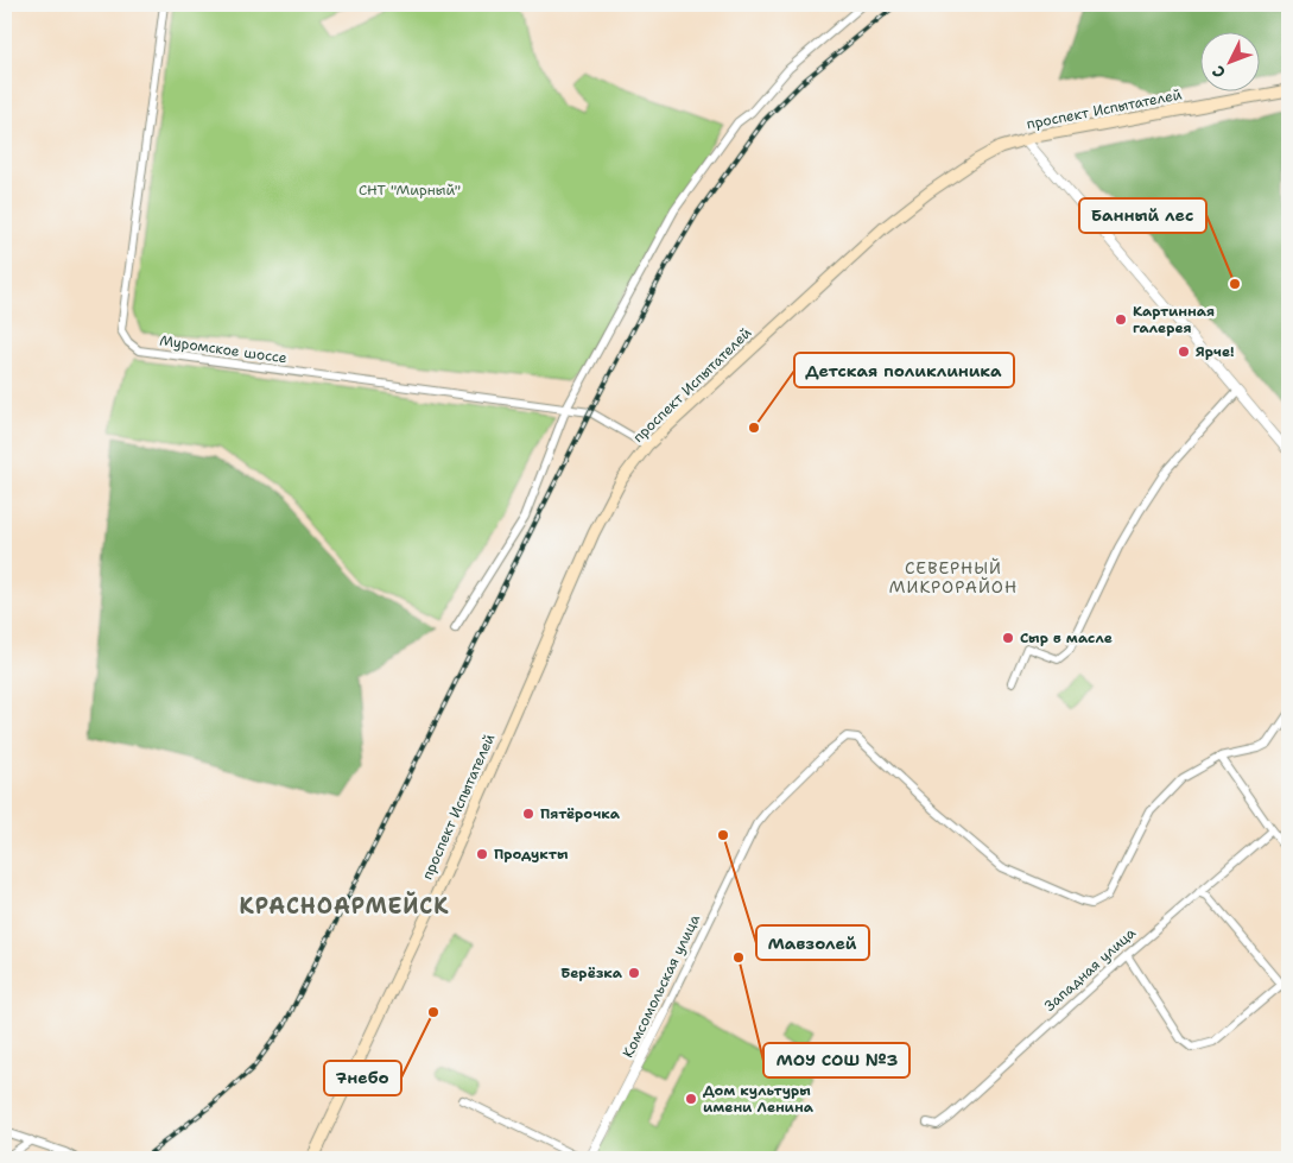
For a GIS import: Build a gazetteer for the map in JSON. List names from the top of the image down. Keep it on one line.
{"streets":{"main road":["проспект Испытателей"],"street":["Муромское шоссе","Западная улица","Комсомольская улица"]},"crossings":[["проспект Испытателей","Муромское шоссе"]],"districts":["СЕВЕРНЫЙ МИКРОРАЙОН","КРАСНОАРМЕЙСК"],"parks":["СНТ \"Мирный\""],"places":["Банный лес","Картинная галерея","Ярче!","Детская поликлиника","Сыр в масле","Пятёрочка","Мавзолей","Продукты","МОУ СОШ №3","Берёзка","7небо","Дом культуры имени Ленина"],"north":"bottom left"}
